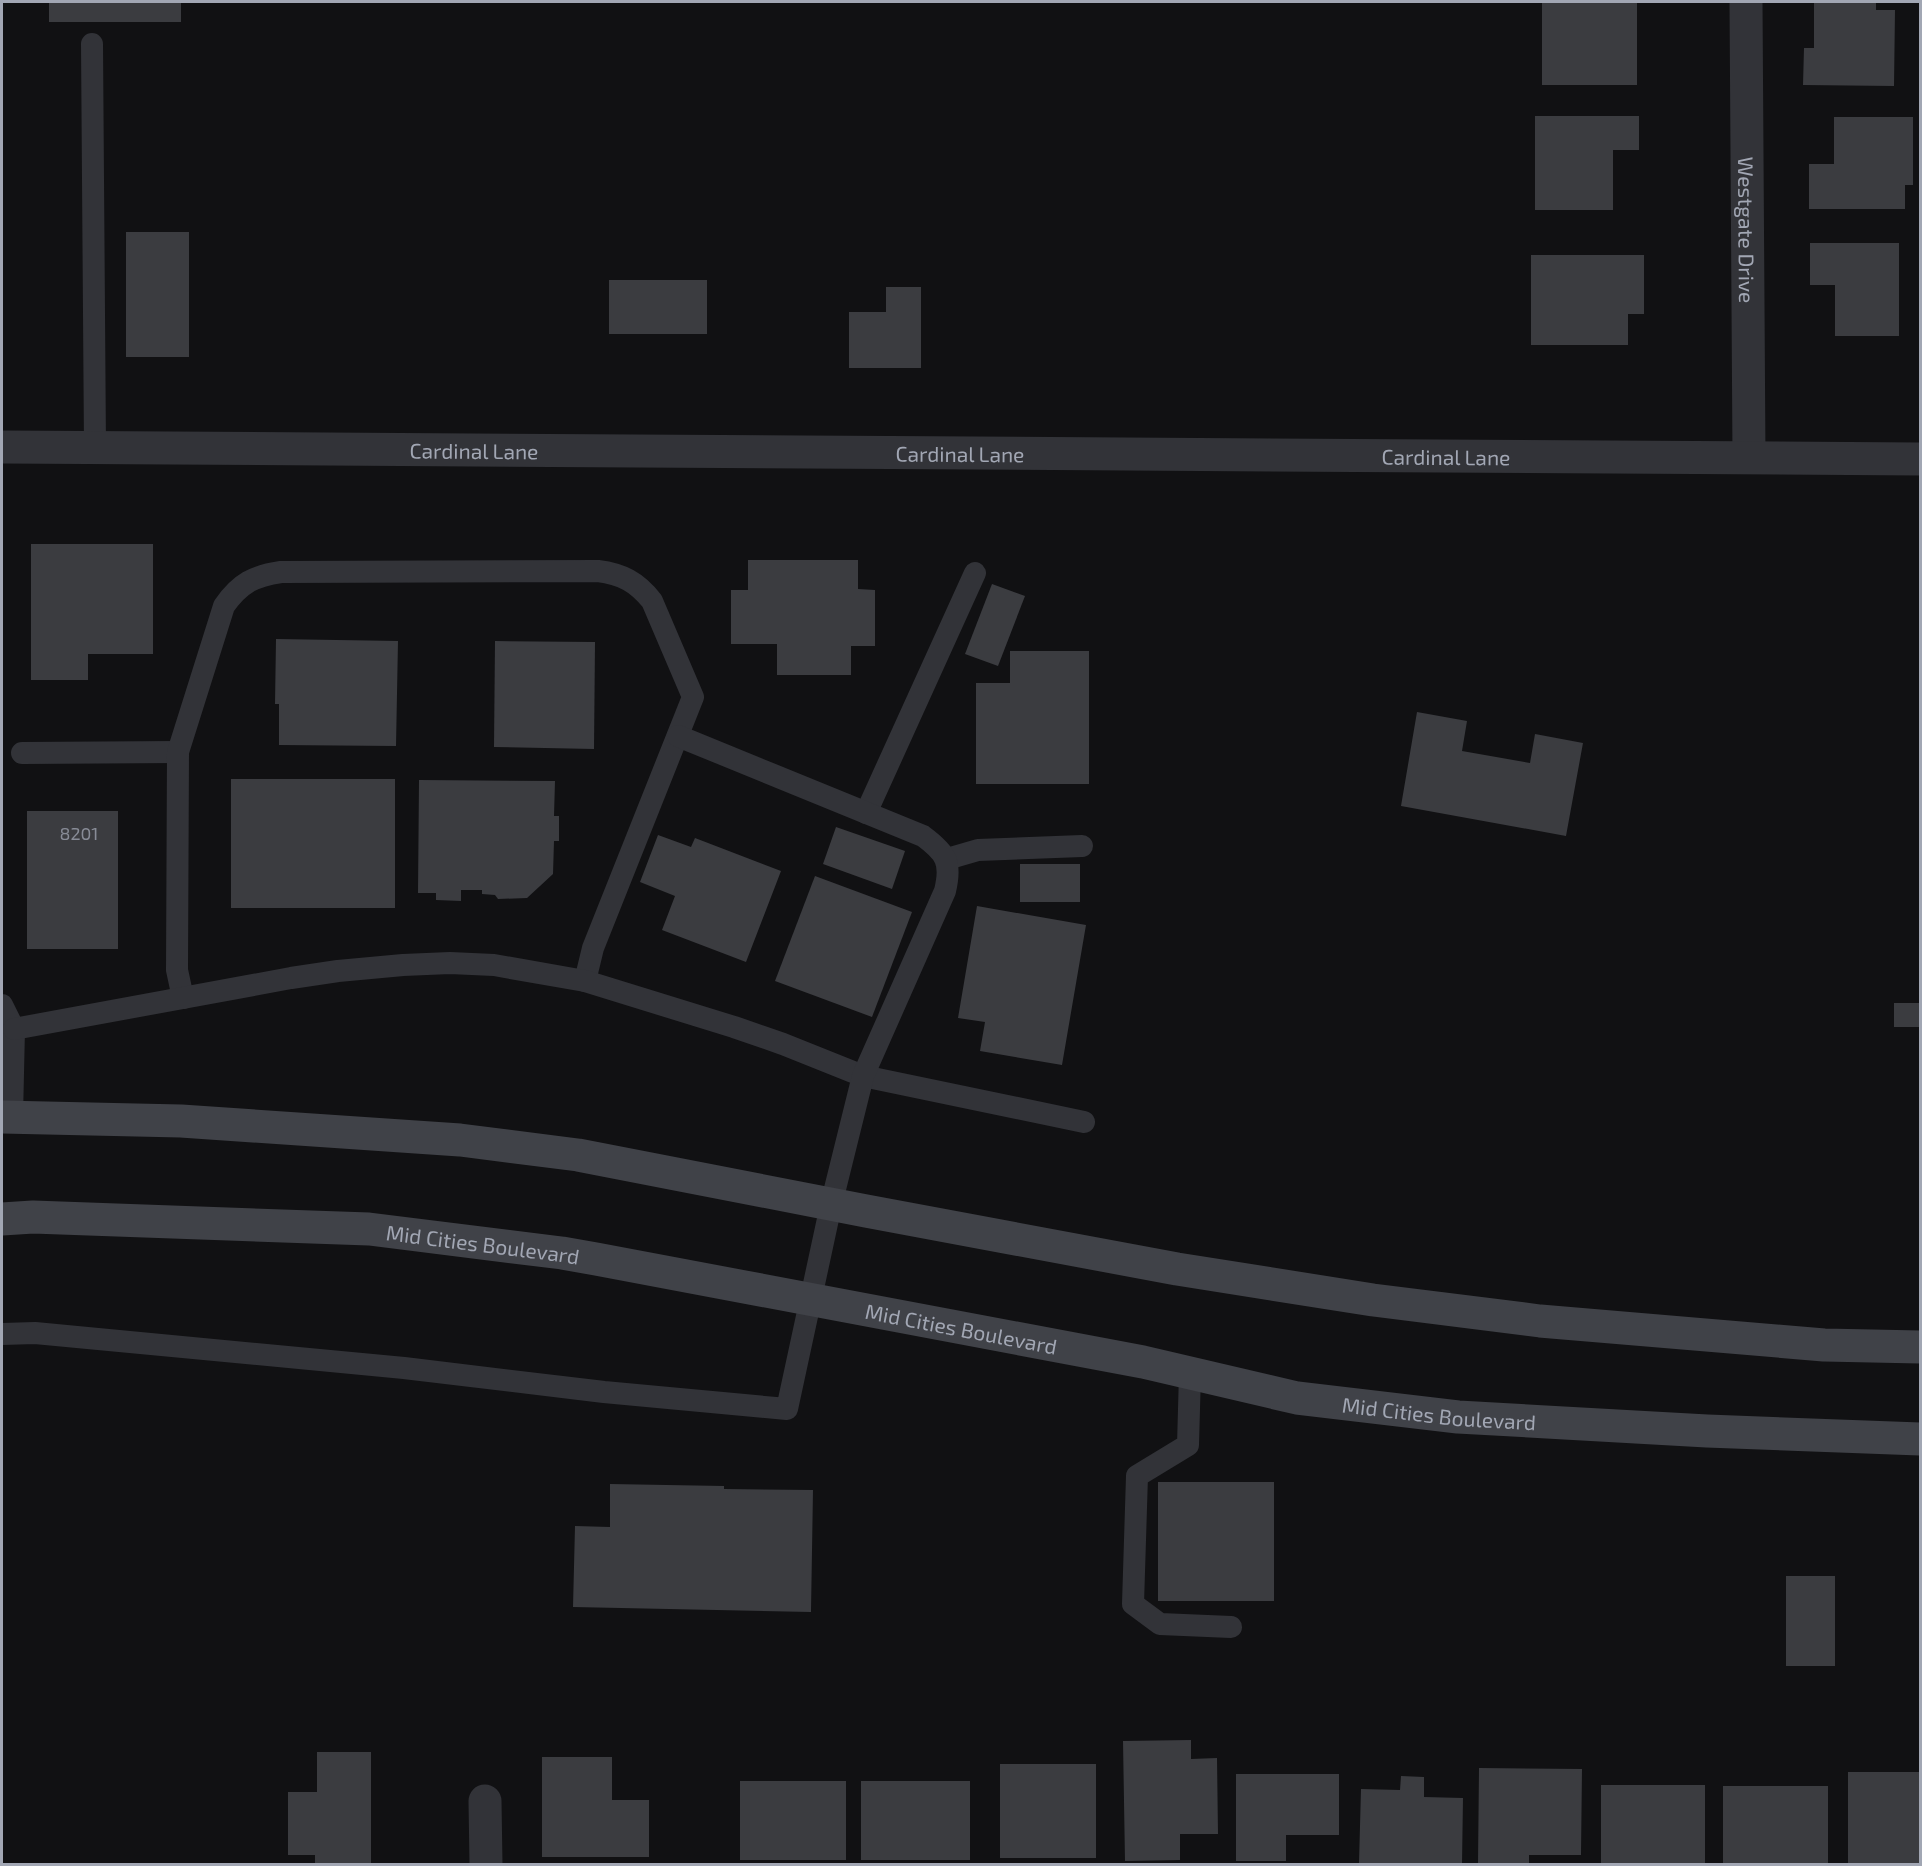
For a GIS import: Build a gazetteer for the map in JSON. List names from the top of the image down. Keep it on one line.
{"streets":{"main road":["Mid Cities Boulevard"],"street":["Westgate Drive","Cardinal Lane"]},"crossings":[["Westgate Drive","Cardinal Lane"]],"house_numbers":["8201"]}
